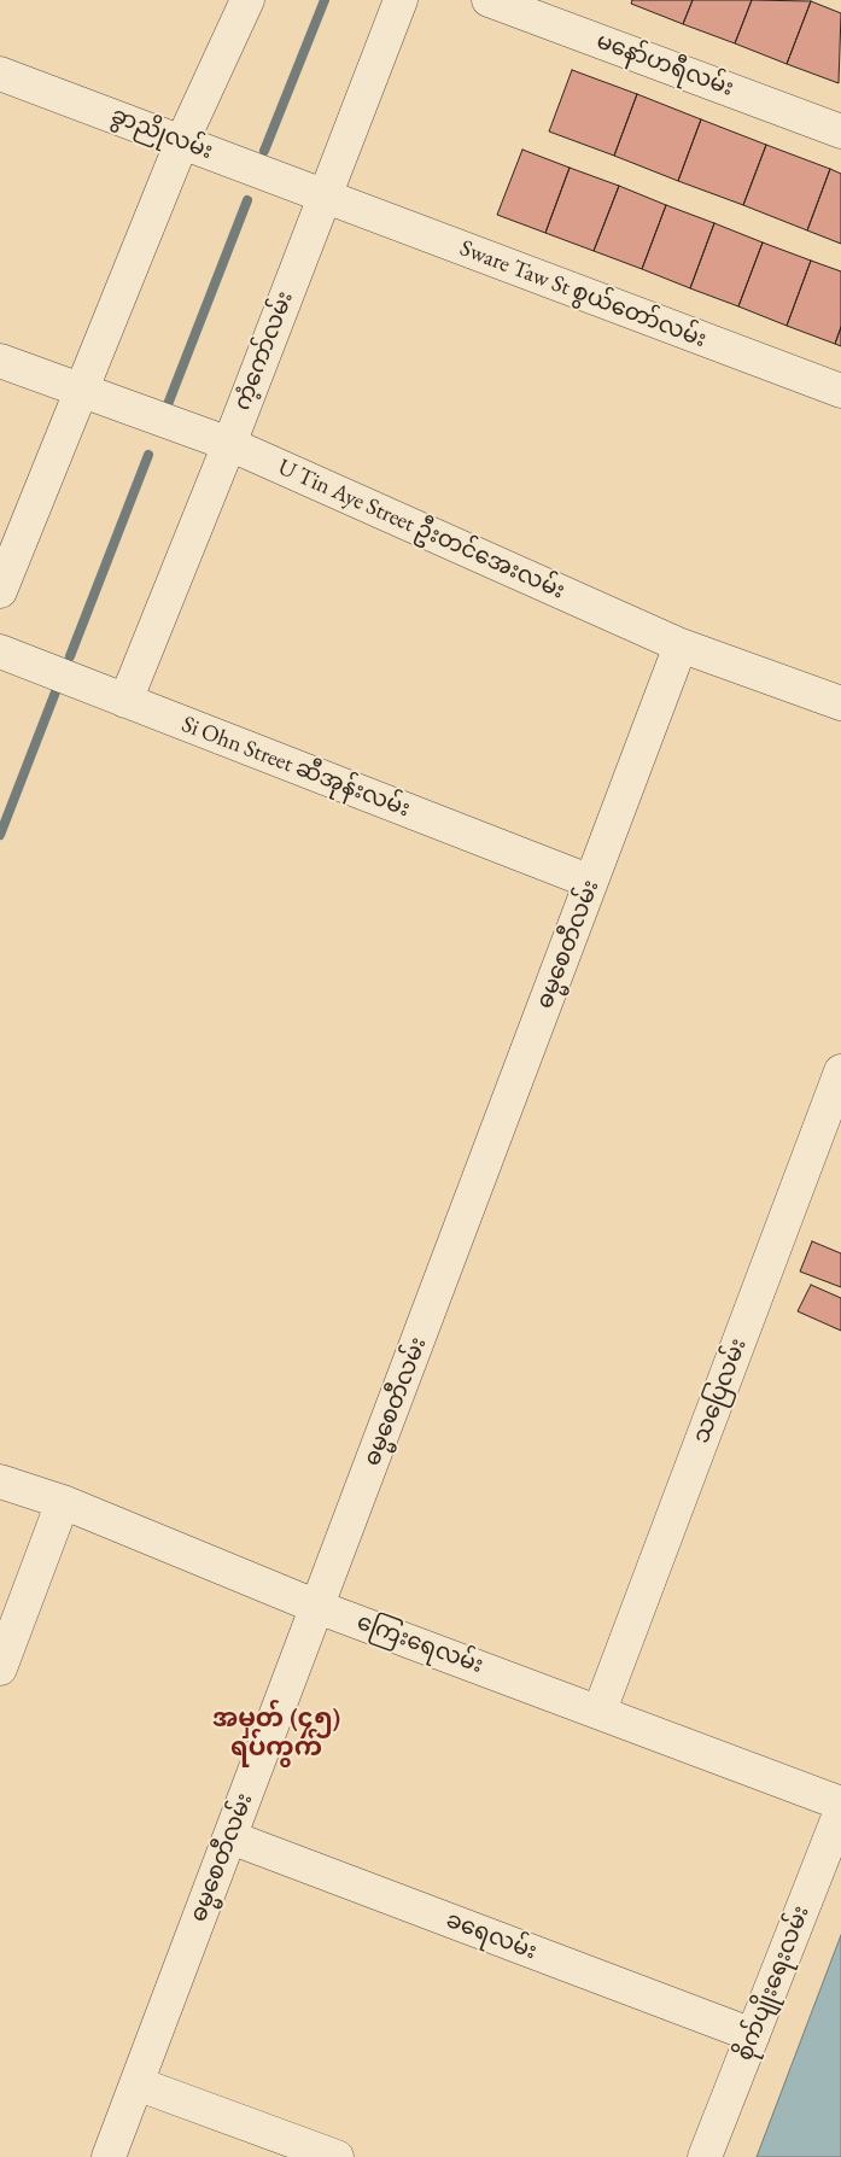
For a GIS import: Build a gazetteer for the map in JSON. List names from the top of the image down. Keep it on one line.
{"streets":{"street":["မနော်ဟရီလမ်း","ခွာညိုလမ်း","Sware Taw St စွယ်တော်လမ်း","ကံ့ကော်လမ်း","U Tin Aye Street ဦးတင်အေးလမ်း","Si Ohn Street ဆီအုန်းလမ်း","ဓမ္မစေတီလမ်း","သပြေလမ်း","ကြေးရေလမ်း","ခရေလမ်း","စိုက်ပျိုးရေးလမ်း"]},"crossings":[["ခွာညိုလမ်း","Sware Taw St စွယ်တော်လမ်း"],["ခွာညိုလမ်း","ကံ့ကော်လမ်း"],["Sware Taw St စွယ်တော်လမ်း","ကံ့ကော်လမ်း"],["ကံ့ကော်လမ်း","U Tin Aye Street ဦးတင်အေးလမ်း"],["ကံ့ကော်လမ်း","Si Ohn Street ဆီအုန်းလမ်း"],["U Tin Aye Street ဦးတင်အေးလမ်း","ဓမ္မစေတီလမ်း"],["Si Ohn Street ဆီအုန်းလမ်း","ဓမ္မစေတီလမ်း"],["ဓမ္မစေတီလမ်း","ကြေးရေလမ်း"],["ဓမ္မစေတီလမ်း","ခရေလမ်း"],["သပြေလမ်း","ကြေးရေလမ်း"],["ခရေလမ်း","စိုက်ပျိုးရေးလမ်း"]],"districts":["အမှတ် (၄၅) ရပ်ကွက်"]}
